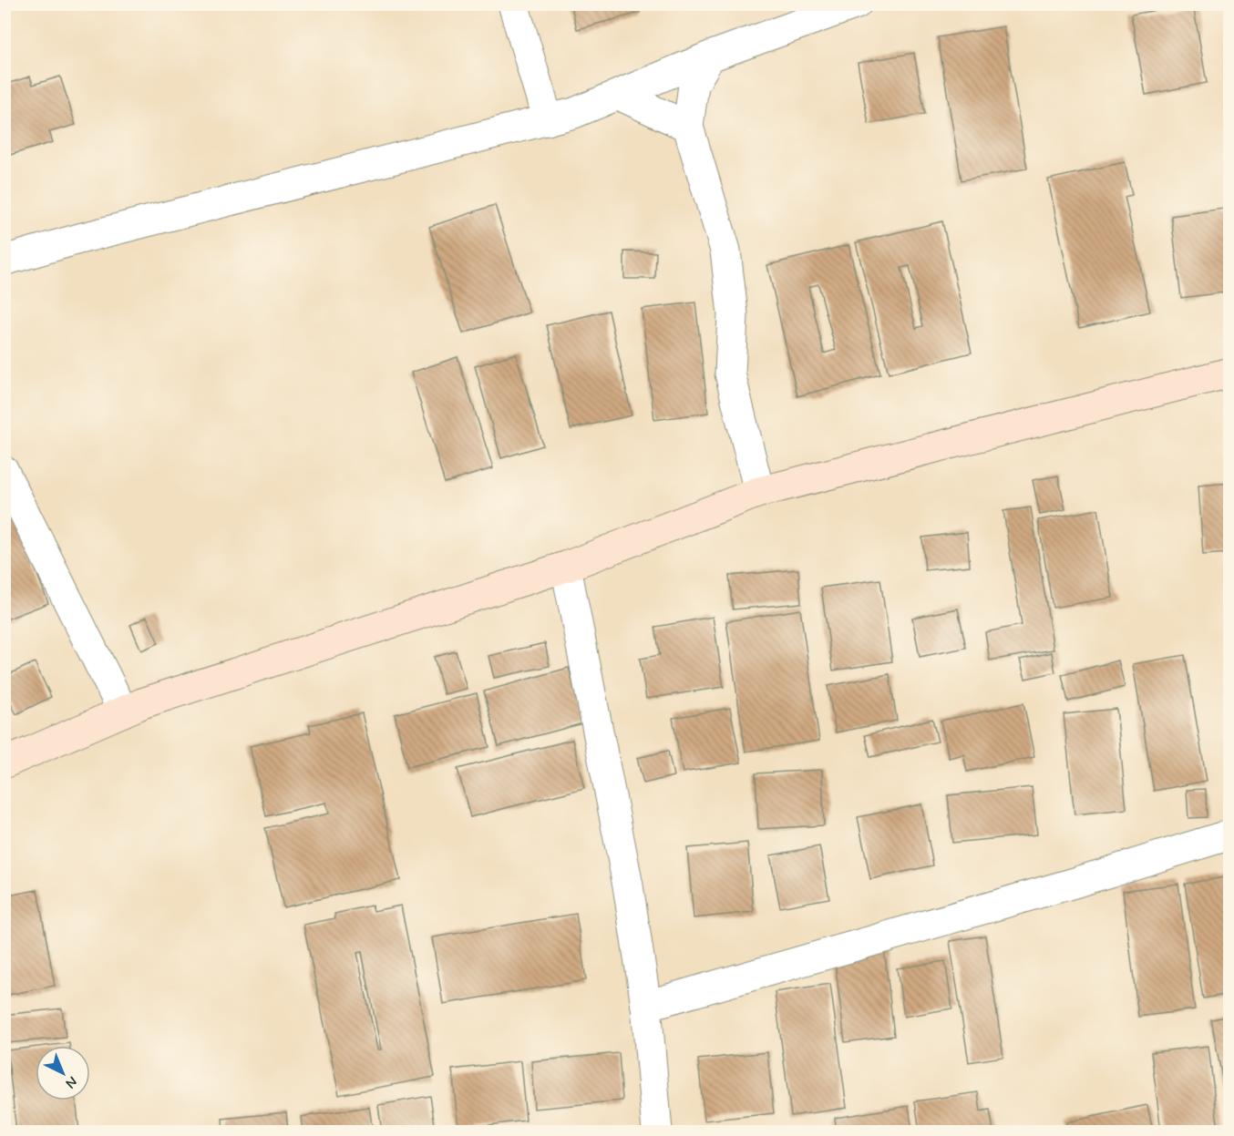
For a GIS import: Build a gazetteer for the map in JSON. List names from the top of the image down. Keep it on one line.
{"north":"bottom right"}
